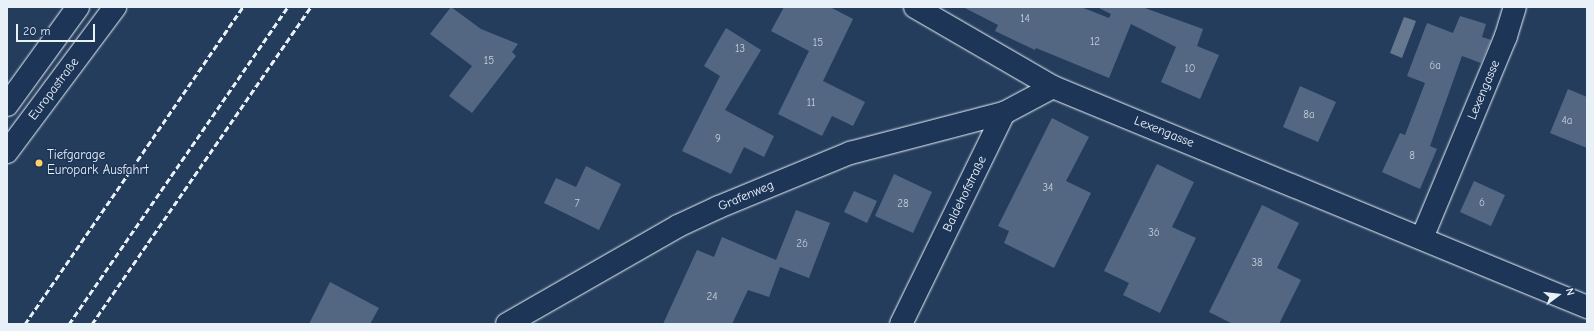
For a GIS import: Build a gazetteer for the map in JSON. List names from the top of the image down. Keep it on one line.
{"streets":{"street":["Europastraße","Lexengasse","Baldehofstraße","Grafenweg"]},"crossings":[["Baldehofstraße","Grafenweg"]],"places":["Tiefgarage Europark Ausfahrt"],"house_numbers":["14","12","15","13","15","6a","10","11","8a","4a","9","8","34","6","7","28","36","26","38","24"],"scale_bar":"20 m","north":"right"}
